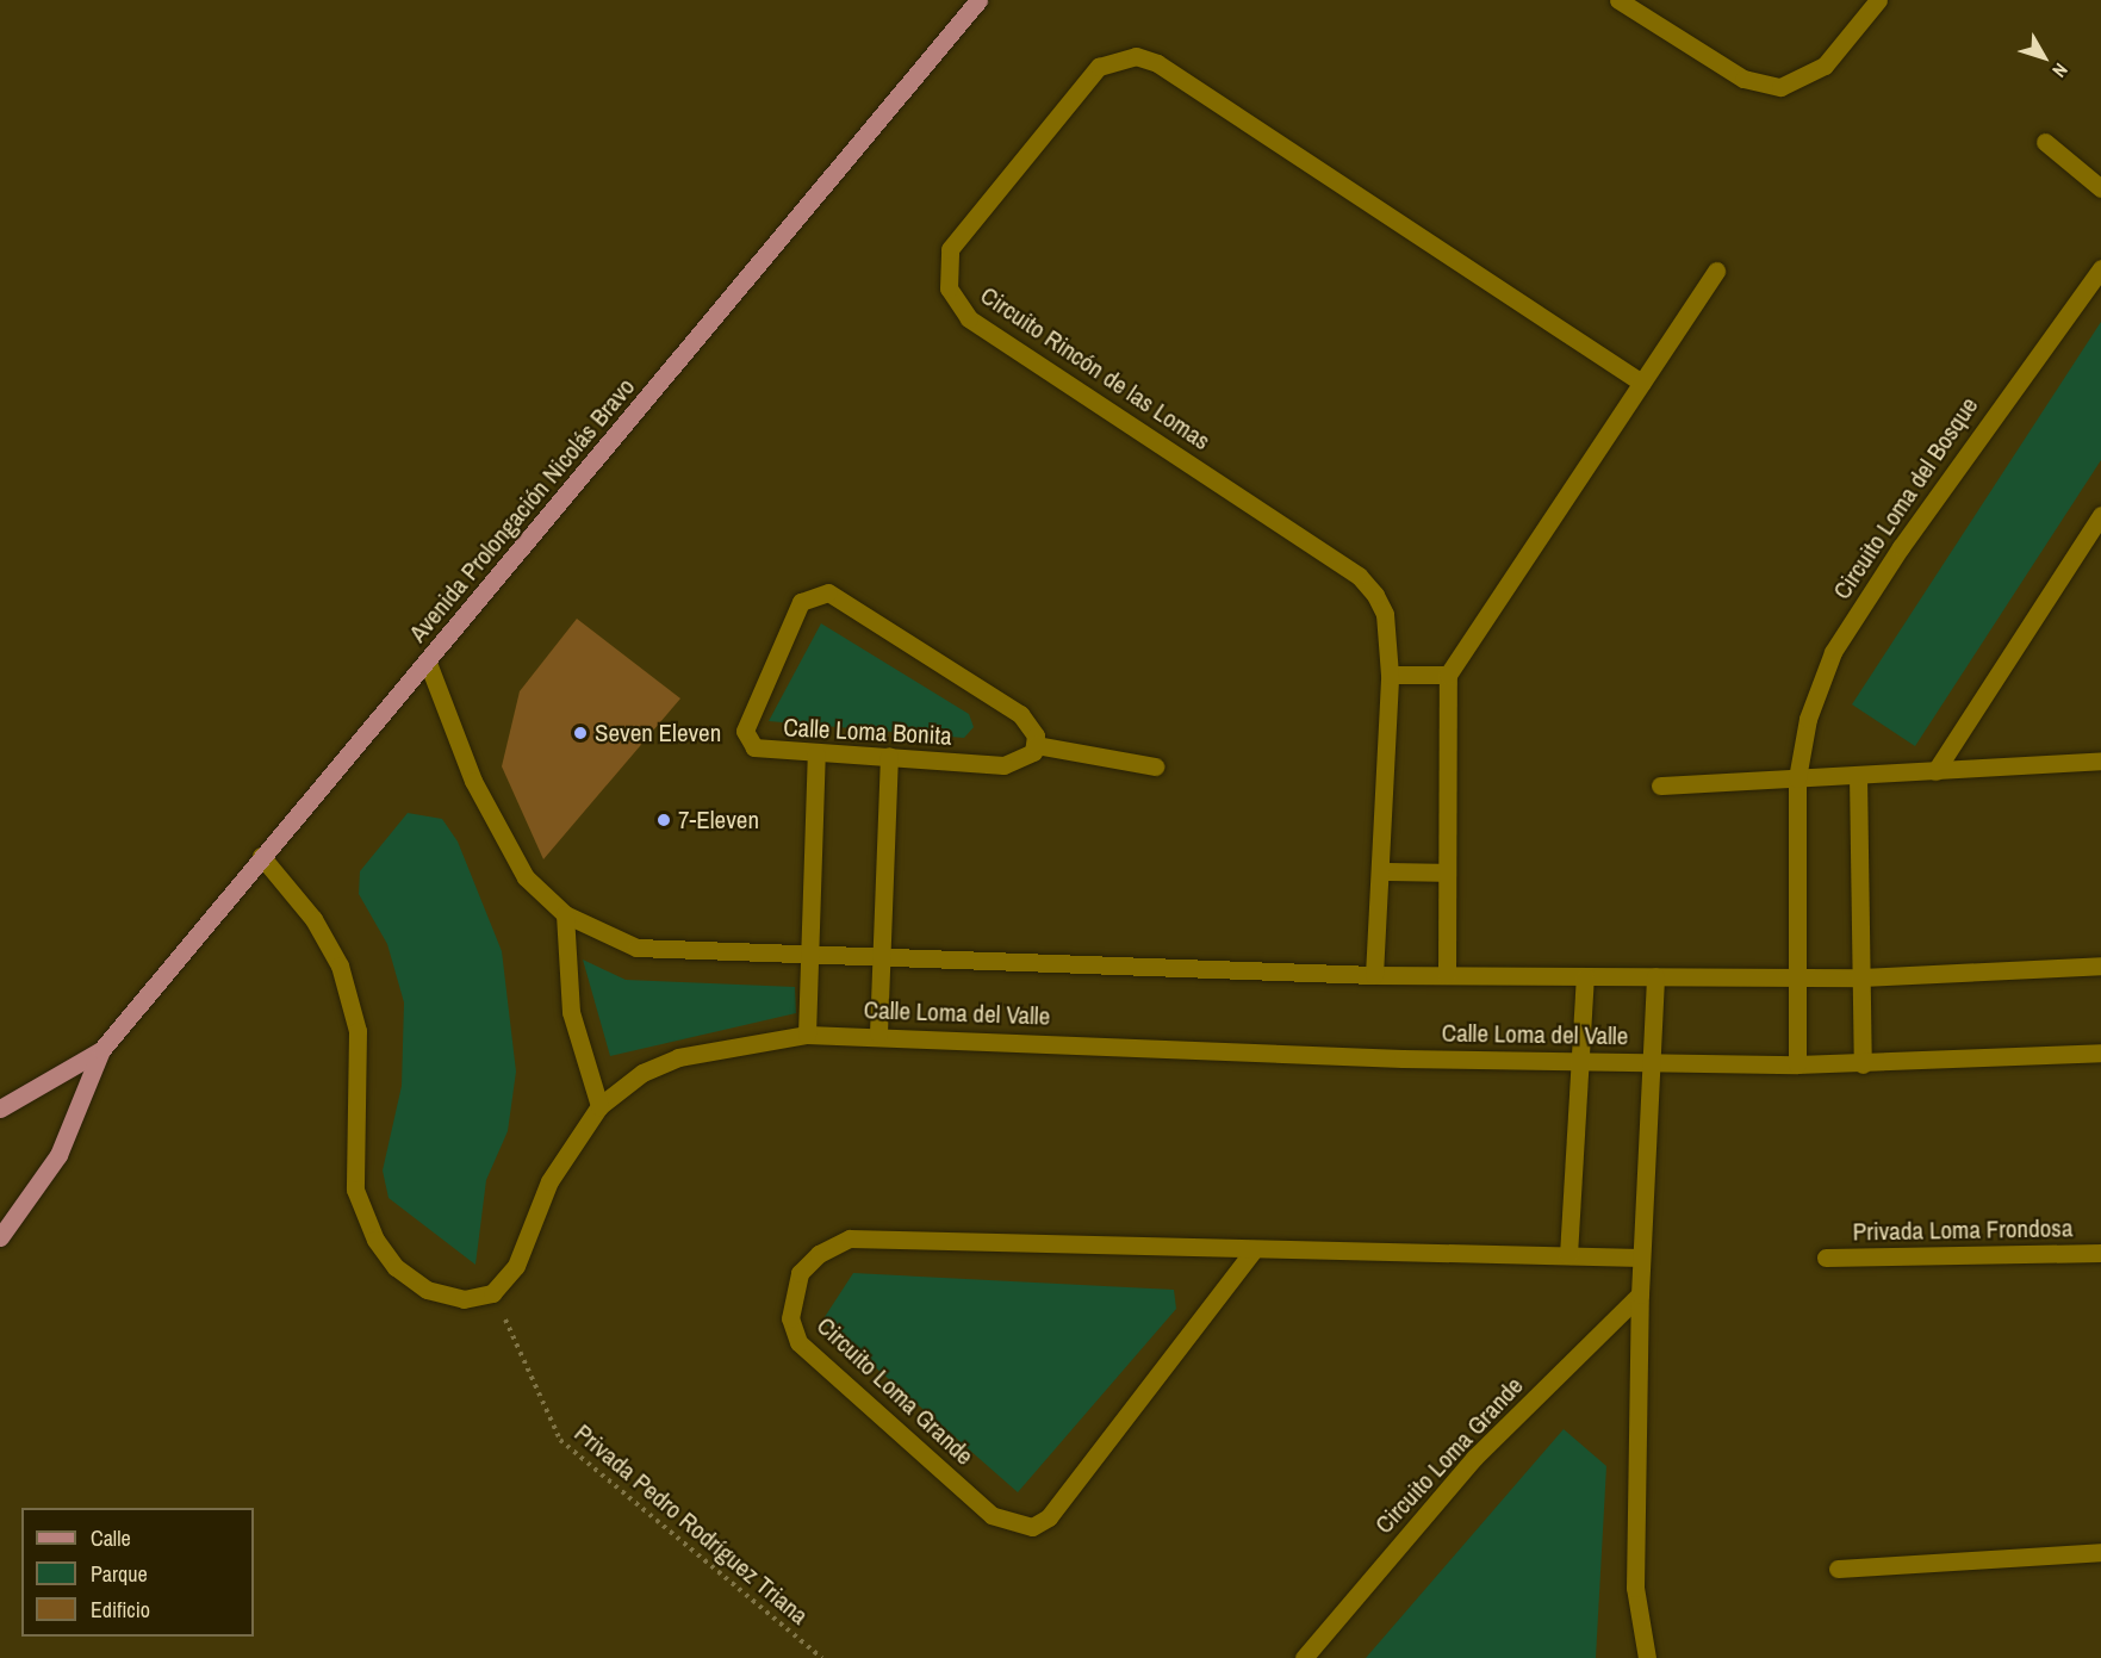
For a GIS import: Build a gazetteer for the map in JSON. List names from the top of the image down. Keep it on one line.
{"streets":{"main road":["Avenida Prolongación Nicolás Bravo"],"street":["Circuito Rincón de las Lomas","Circuito Loma del Bosque","Calle Loma Bonita","Calle Loma del Valle","Privada Loma Frondosa","Circuito Loma Grande"],"path":["Privada Pedro Rodríguez Triana"]},"crossings":[["Circuito Rincón de las Lomas","Calle Loma del Valle"],["Circuito Loma del Bosque","Calle Loma del Valle"],["Avenida Prolongación Nicolás Bravo","Calle Loma del Valle"],["Calle Loma del Valle","Privada Pedro Rodríguez Triana"]],"places":["Seven Eleven","7-Eleven"],"legend":["Calle","Parque","Edificio"],"north":"bottom right"}
